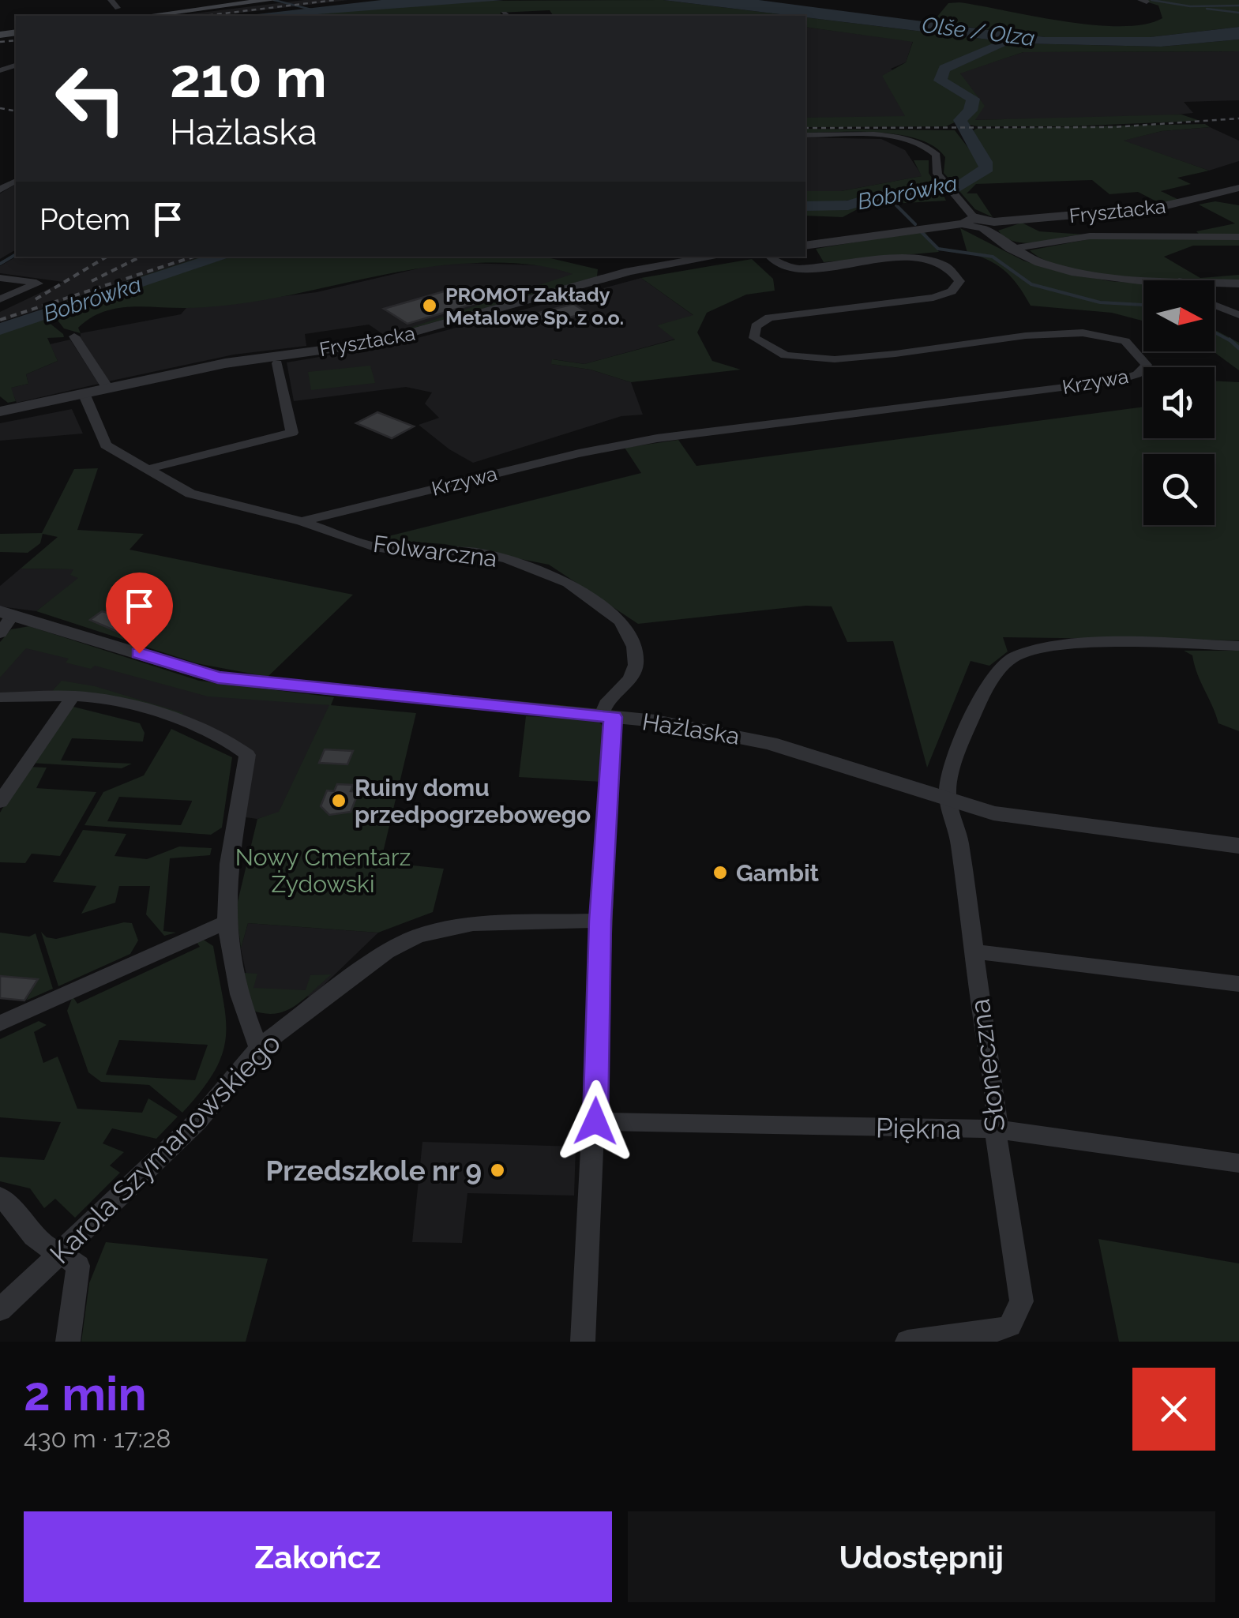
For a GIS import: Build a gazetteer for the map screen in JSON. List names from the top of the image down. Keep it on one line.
{"streets":{"street":["Frysztacka","Krzywa","Folwarczna","Hażlaska","Słoneczna","Piękna","Karola Szymanowskiego"]},"crossings":[["Frysztacka","Folwarczna"],["Krzywa","Folwarczna"],["Folwarczna","Hażlaska"],["Hażlaska","Słoneczna"],["Słoneczna","Piękna"]],"water":["Olše / Olza","Bobrówka"],"parks":["Nowy Cmentarz Żydowski"],"places":["PROMOT Zakłady Metalowe Sp. z o.o.","Ruiny domu przedpogrzebowego","Gambit","Przedszkole nr 9"],"north":"right","page":{"turn":["210 m","Hażlaska"],"then":"Potem","heading":["2 min","430 m · 17:28"],"buttons":["Zakończ","Udostępnij"]}}
